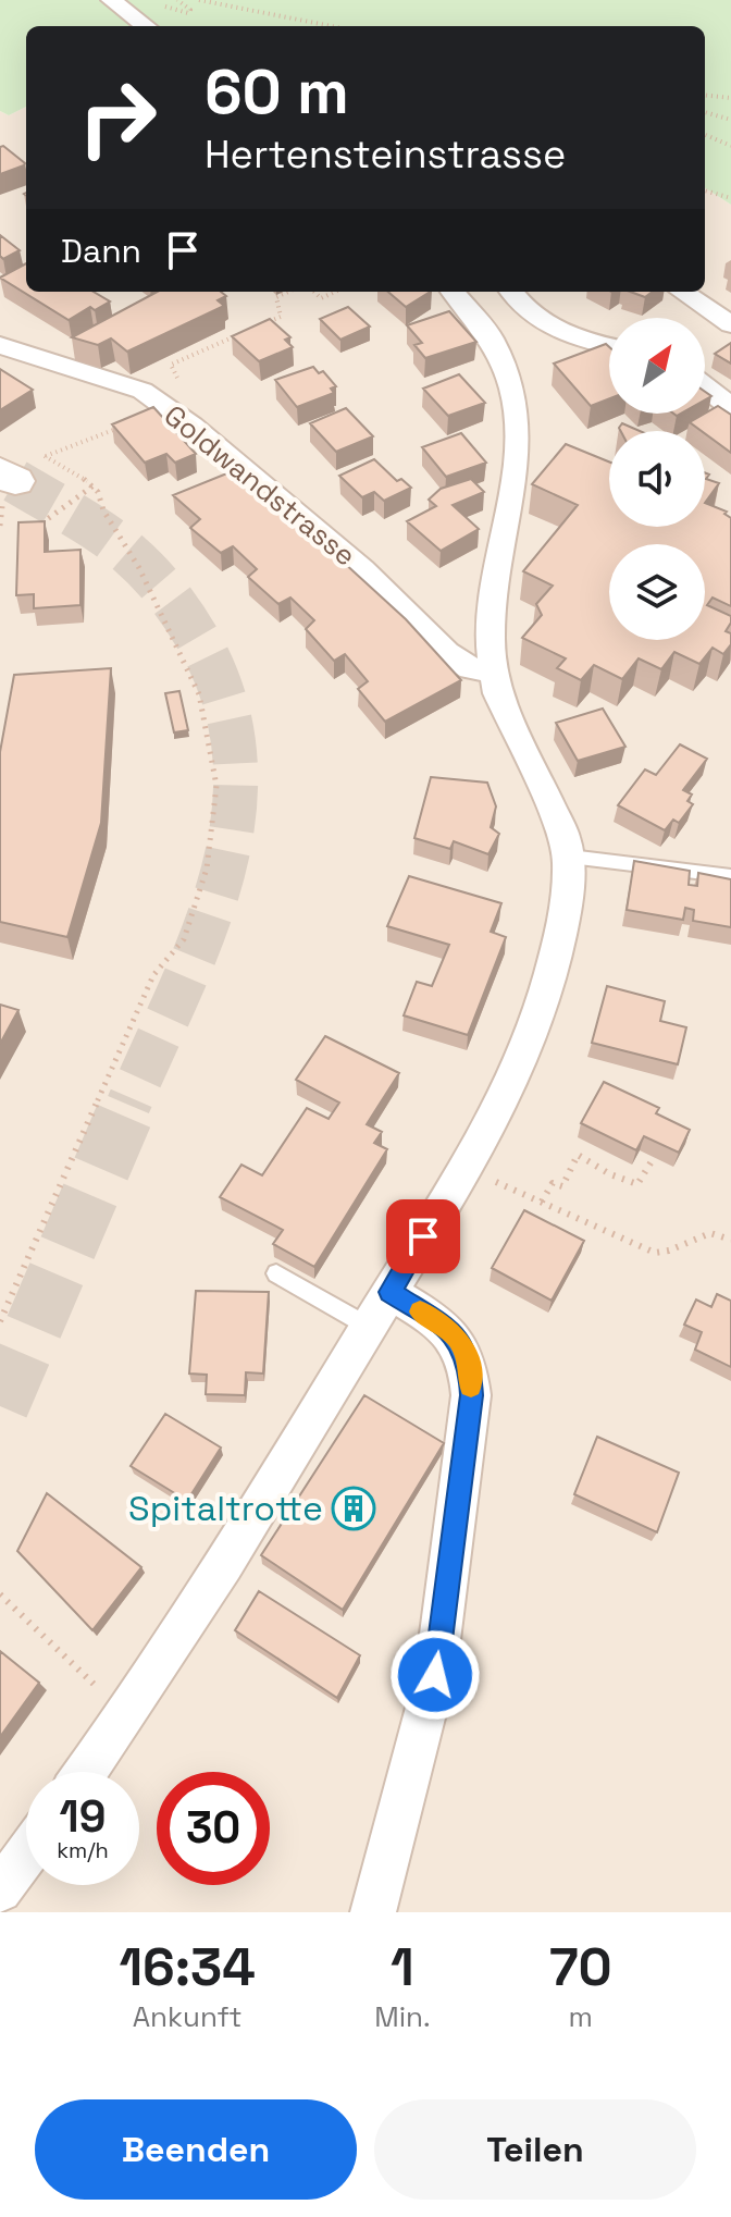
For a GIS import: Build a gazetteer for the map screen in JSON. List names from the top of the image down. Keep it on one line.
{"streets":{"street":["Goldwandstrasse"]},"places":{"building":["Spitaltrotte"]},"north":"top right","page":{"turn":["60 m","Hertensteinstrasse"],"then":"Dann","speed":"19 km/h","limit":"30","eta":["16:34","Ankunft","1","Min.","70","m"],"buttons":["Beenden","Teilen"]}}
